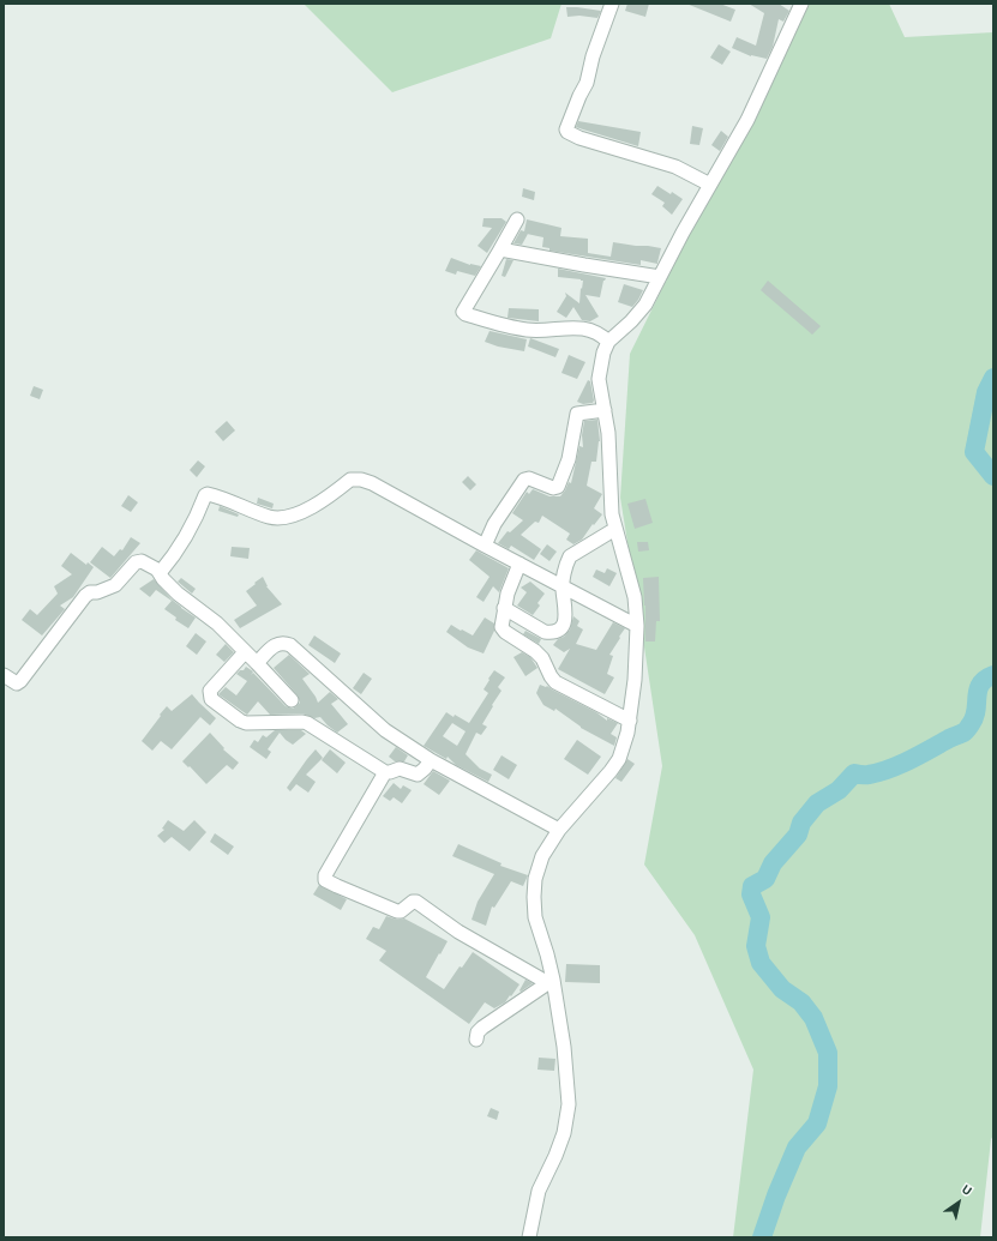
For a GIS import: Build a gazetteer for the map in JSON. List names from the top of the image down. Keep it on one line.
{"north":"top right"}
